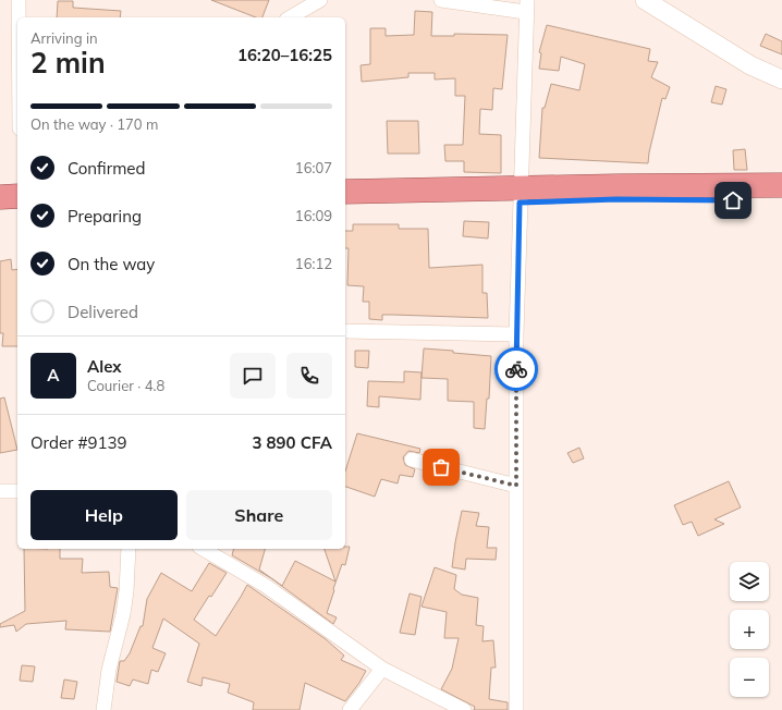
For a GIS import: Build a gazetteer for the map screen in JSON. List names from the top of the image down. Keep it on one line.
{"page":{"heading":["2 min","Arriving in","16:20–16:25"],"panel":["Alex","Courier · 4.8","Order #9139","3 890 CFA"],"bar":"On the way · 170 m","list":[["Confirmed","16:07"],["Preparing","16:09"],["On the way","16:12"],"Delivered"],"round":"A","buttons":["Help","Share"],"map_buttons":["+","−"]}}
